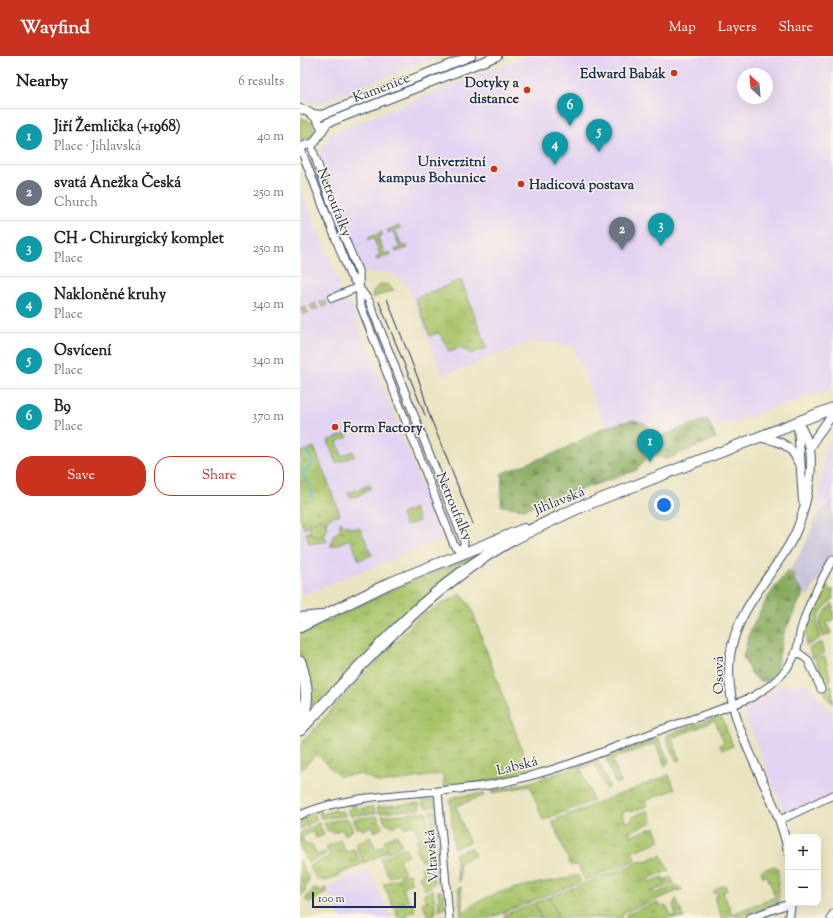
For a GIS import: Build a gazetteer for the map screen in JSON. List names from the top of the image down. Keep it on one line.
{"streets":{"main road":["Jihlavská"],"street":["Kamenice","Netroufalky","Osová","Labská","Vltavská"]},"crossings":[["Kamenice","Netroufalky"],["Netroufalky","Jihlavská"],["Jihlavská","Osová"],["Osová","Labská"],["Labská","Vltavská"]],"places":["Edward Babák","Dotyky a distance","Univerzitní kampus Bohunice","Hadicová postava","Form Factory"],"scale_bar":"100 m","north":"top left","page":{"header":"Wayfind","nav":["Map","Layers","Share"],"heading":["Nearby","6 results"],"pins":["6","5","4","3","2","1"],"list":[{"mark":"1","name":"Jiří Žemlička (+1968)","note":"Place · Jihlavská","value":"40 m"},{"mark":"2","name":"svatá Anežka Česká","note":"Church","value":"250 m"},{"mark":"3","name":"CH - Chirurgický komplet","note":"Place","value":"250 m"},{"mark":"4","name":"Nakloněné kruhy","note":"Place","value":"340 m"},{"mark":"5","name":"Osvícení","note":"Place","value":"340 m"},{"mark":"6","name":"B9","note":"Place","value":"370 m"}],"buttons":["Save","Share"],"map_buttons":["+","−"],"scale":"100 m"}}
